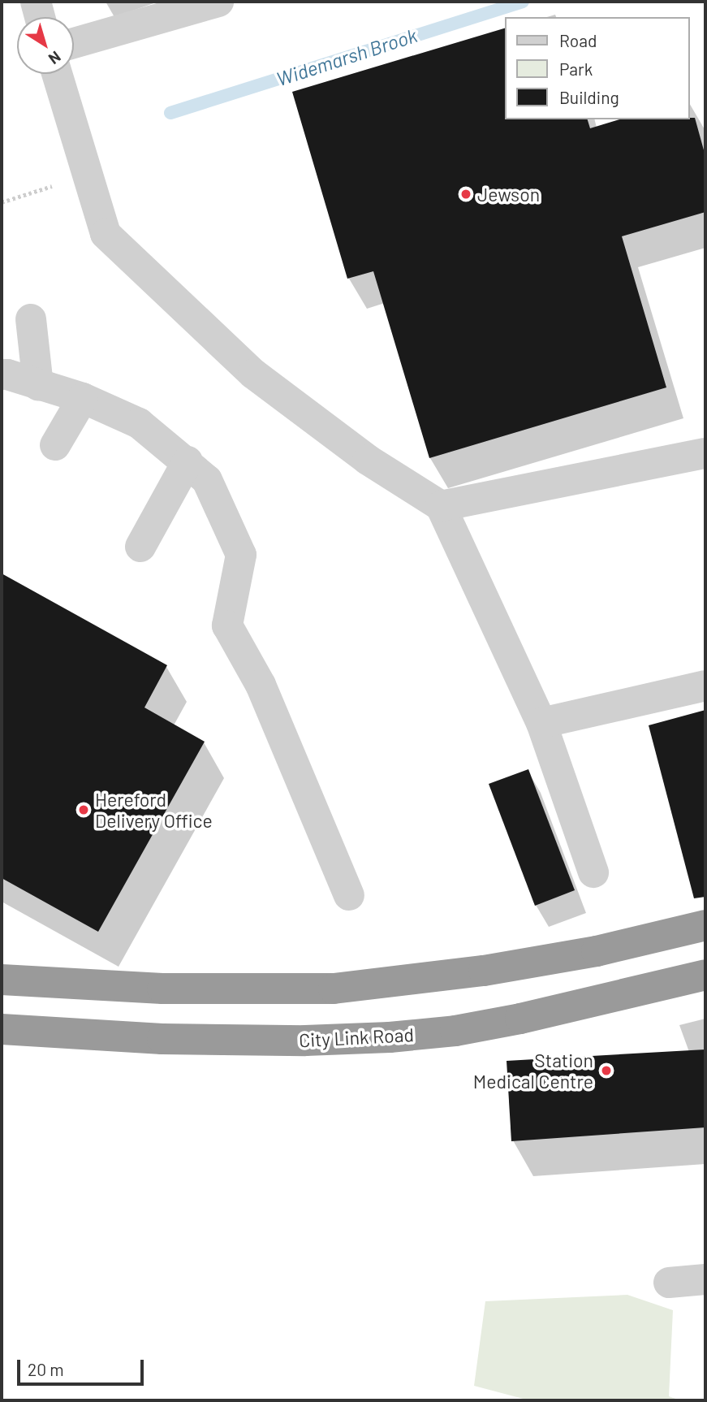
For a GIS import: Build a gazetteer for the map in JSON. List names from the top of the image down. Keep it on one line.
{"streets":{"highway":["City Link Road"]},"water":["Widemarsh Brook"],"places":["Jewson","Hereford Delivery Office","Station Medical Centre"],"legend":["Road","Park","Building"],"scale_bar":"20 m","north":"bottom right"}
